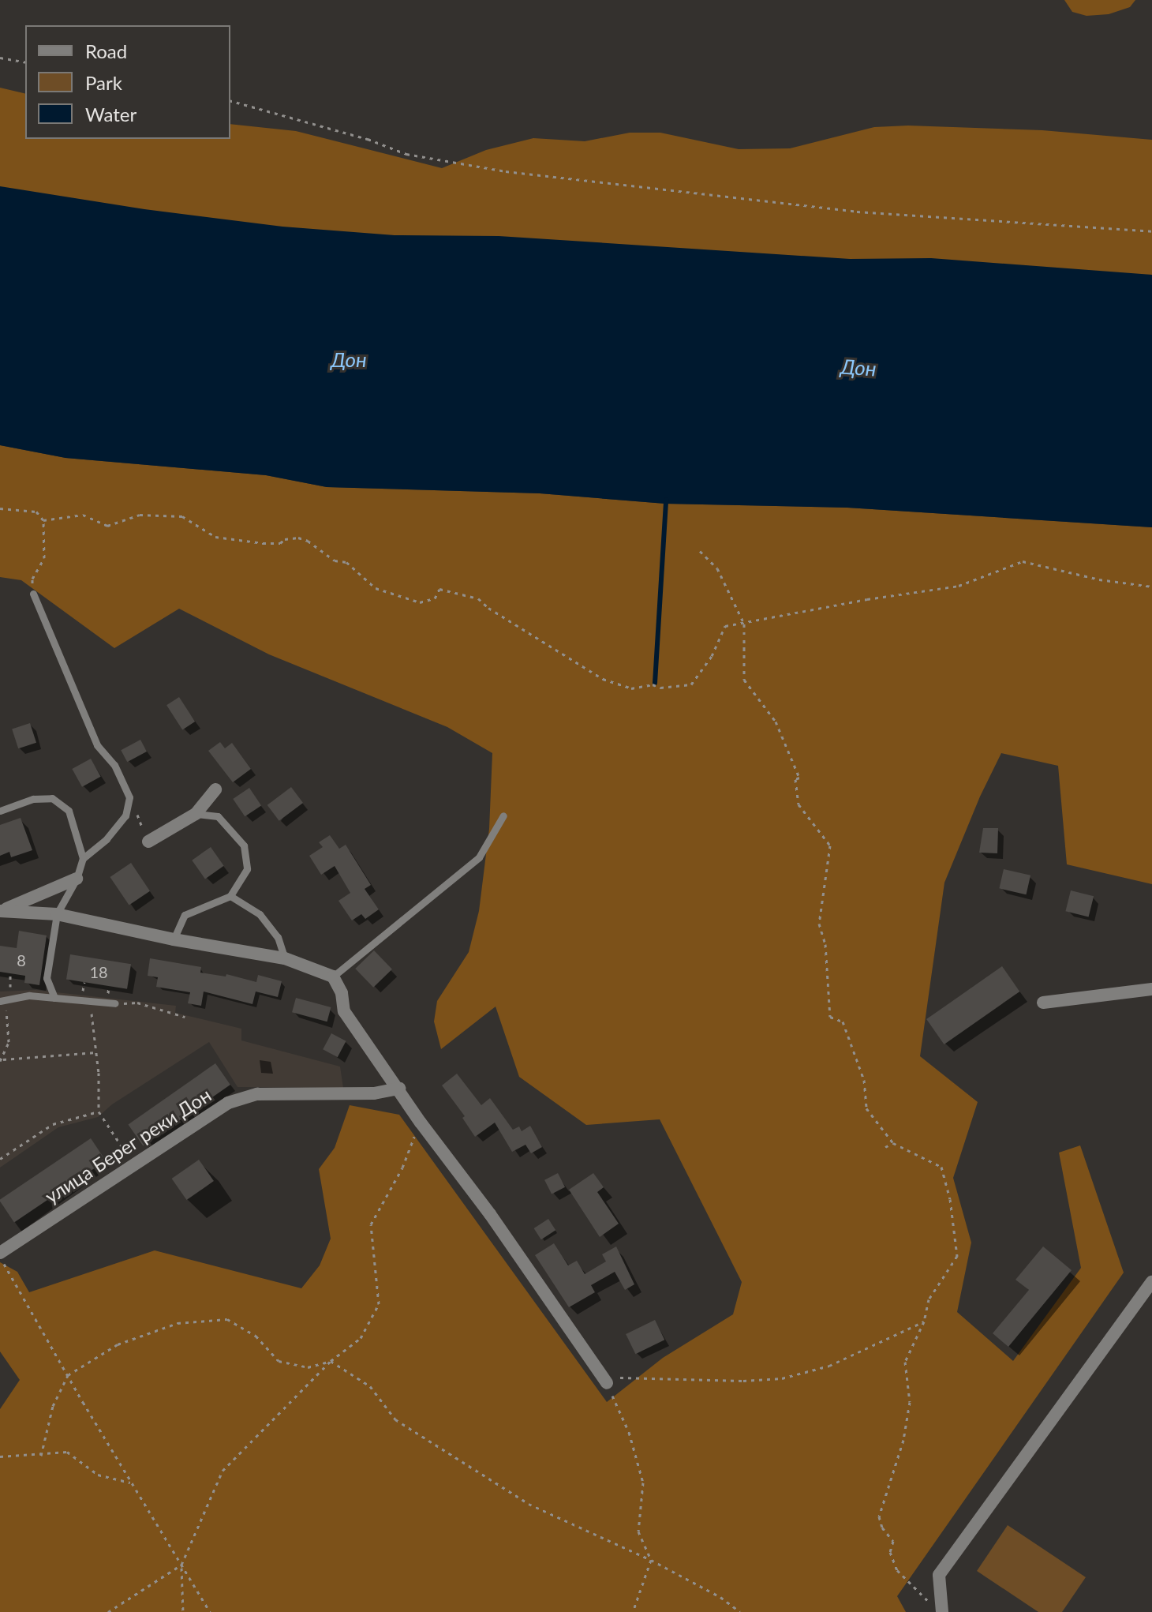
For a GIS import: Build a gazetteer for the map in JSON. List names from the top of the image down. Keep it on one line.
{"streets":{"street":["улица Берег реки Дон"]},"water":["Дон"],"house_numbers":["8","18"],"legend":["Road","Park","Water"]}
